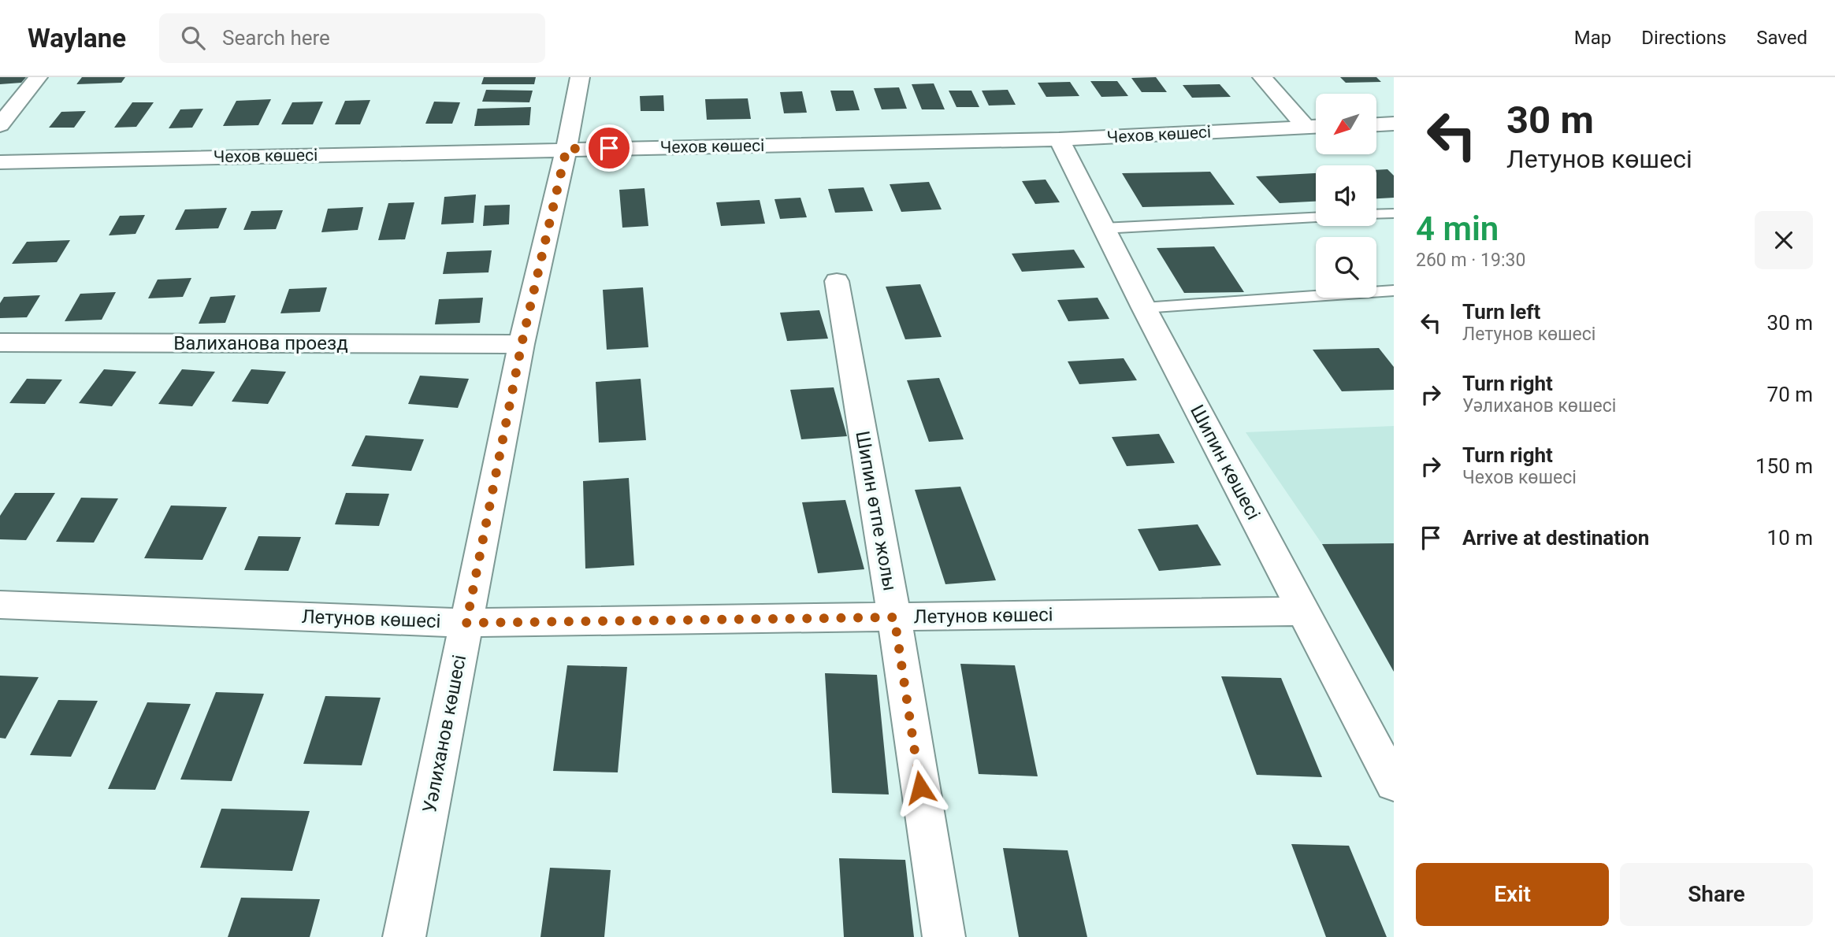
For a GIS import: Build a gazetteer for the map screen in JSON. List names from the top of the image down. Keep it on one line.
{"streets":{"street":["Чехов көшесі","Валиханова проезд","Шипин көшесі","Шипин өтпе жолы","Летунов көшесі","Уәлиханов көшесі"]},"crossings":[["Чехов көшесі","Шипин көшесі"],["Чехов көшесі","Уәлиханов көшесі"],["Валиханова проезд","Уәлиханов көшесі"],["Шипин көшесі","Летунов көшесі"],["Шипин өтпе жолы","Летунов көшесі"],["Летунов көшесі","Уәлиханов көшесі"]],"north":"bottom left","page":{"header":"Waylane","search":"Search here","nav":["Map","Directions","Saved"],"turn":["30 m","Летунов көшесі"],"heading":["4 min","260 m · 19:30"],"list":[{"name":"Turn left","note":"Летунов көшесі","value":"30 m"},{"name":"Turn right","note":"Уәлиханов көшесі","value":"70 m"},{"name":"Turn right","note":"Чехов көшесі","value":"150 m"},{"name":"Arrive at destination","value":"10 m"}],"buttons":["Exit","Share"]}}
